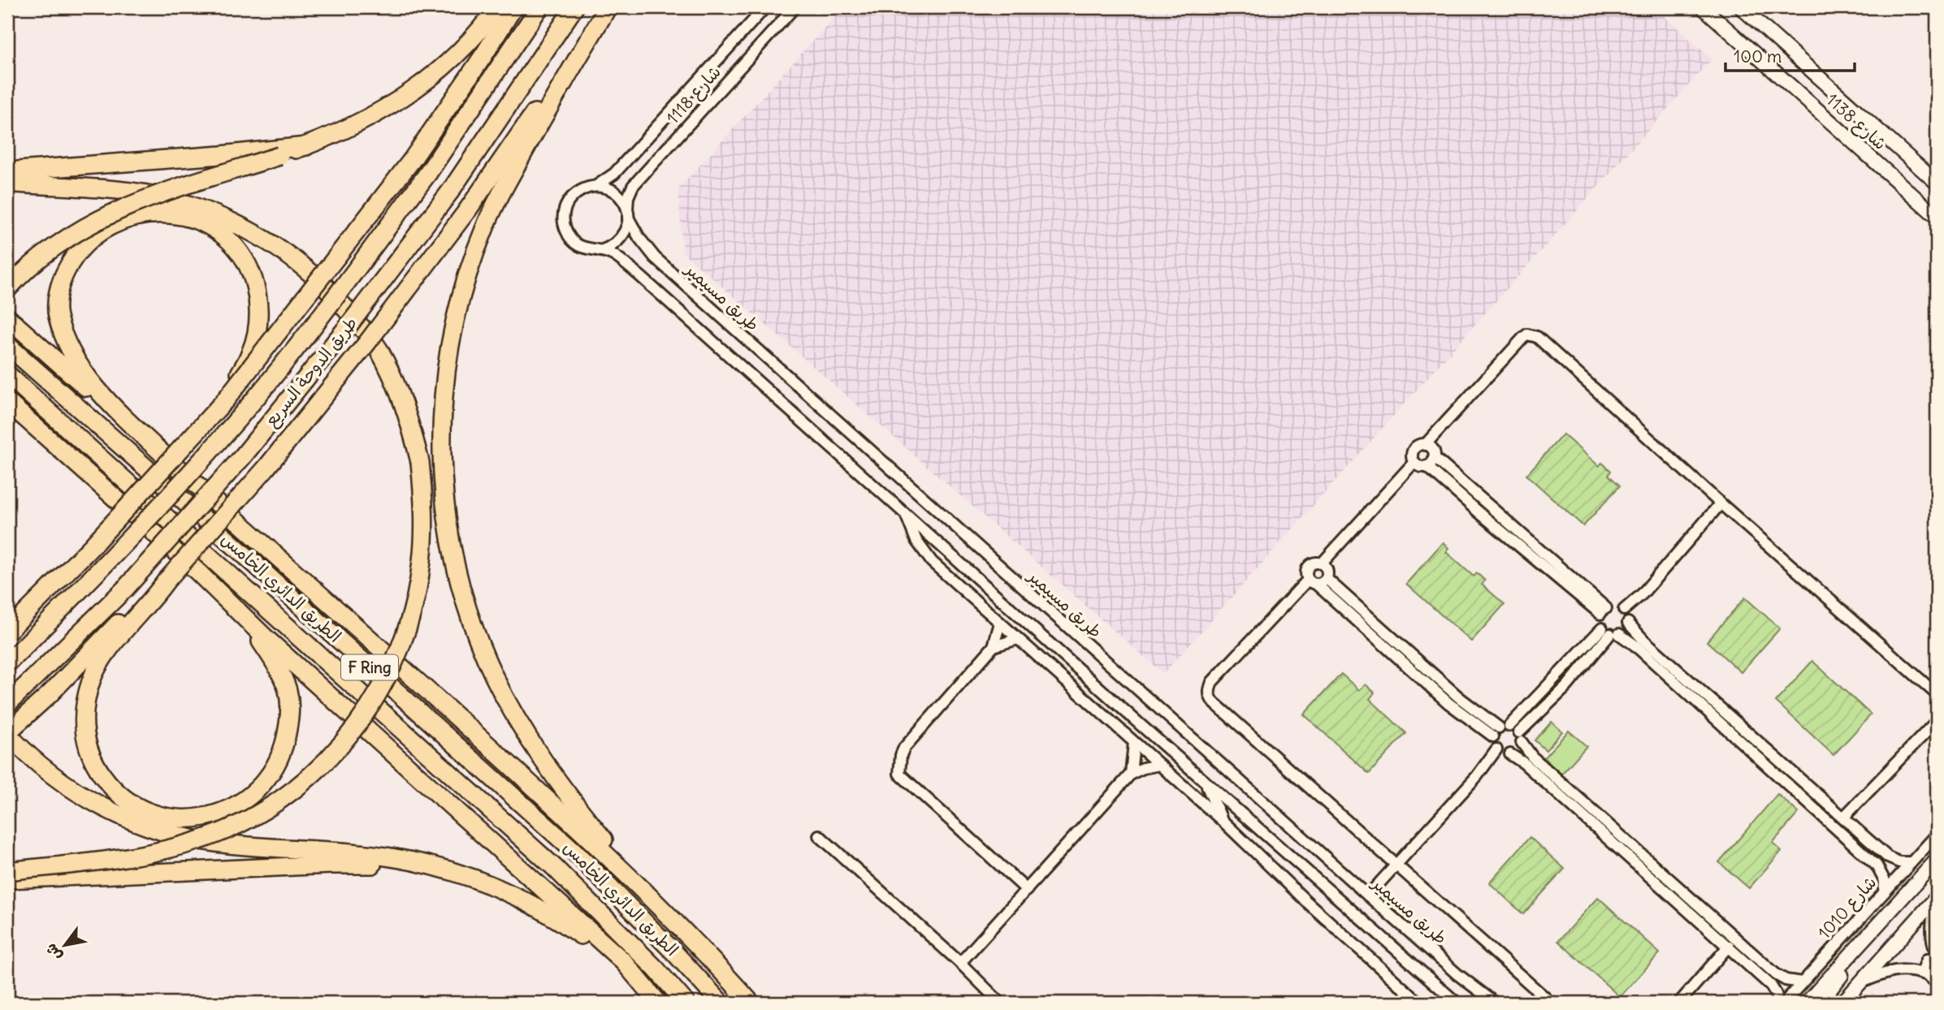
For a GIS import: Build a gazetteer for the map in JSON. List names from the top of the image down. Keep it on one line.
{"streets":{"highway":["طريق الدوحة السريع","الطريق الدائري الخامس","F Ring"],"street":["شارع 1118","شارع 1138","طريق مسيمير","شارع 1010"]},"crossings":[["شارع 1118","طريق مسيمير"]],"scale_bar":"100 m","north":"bottom left"}
